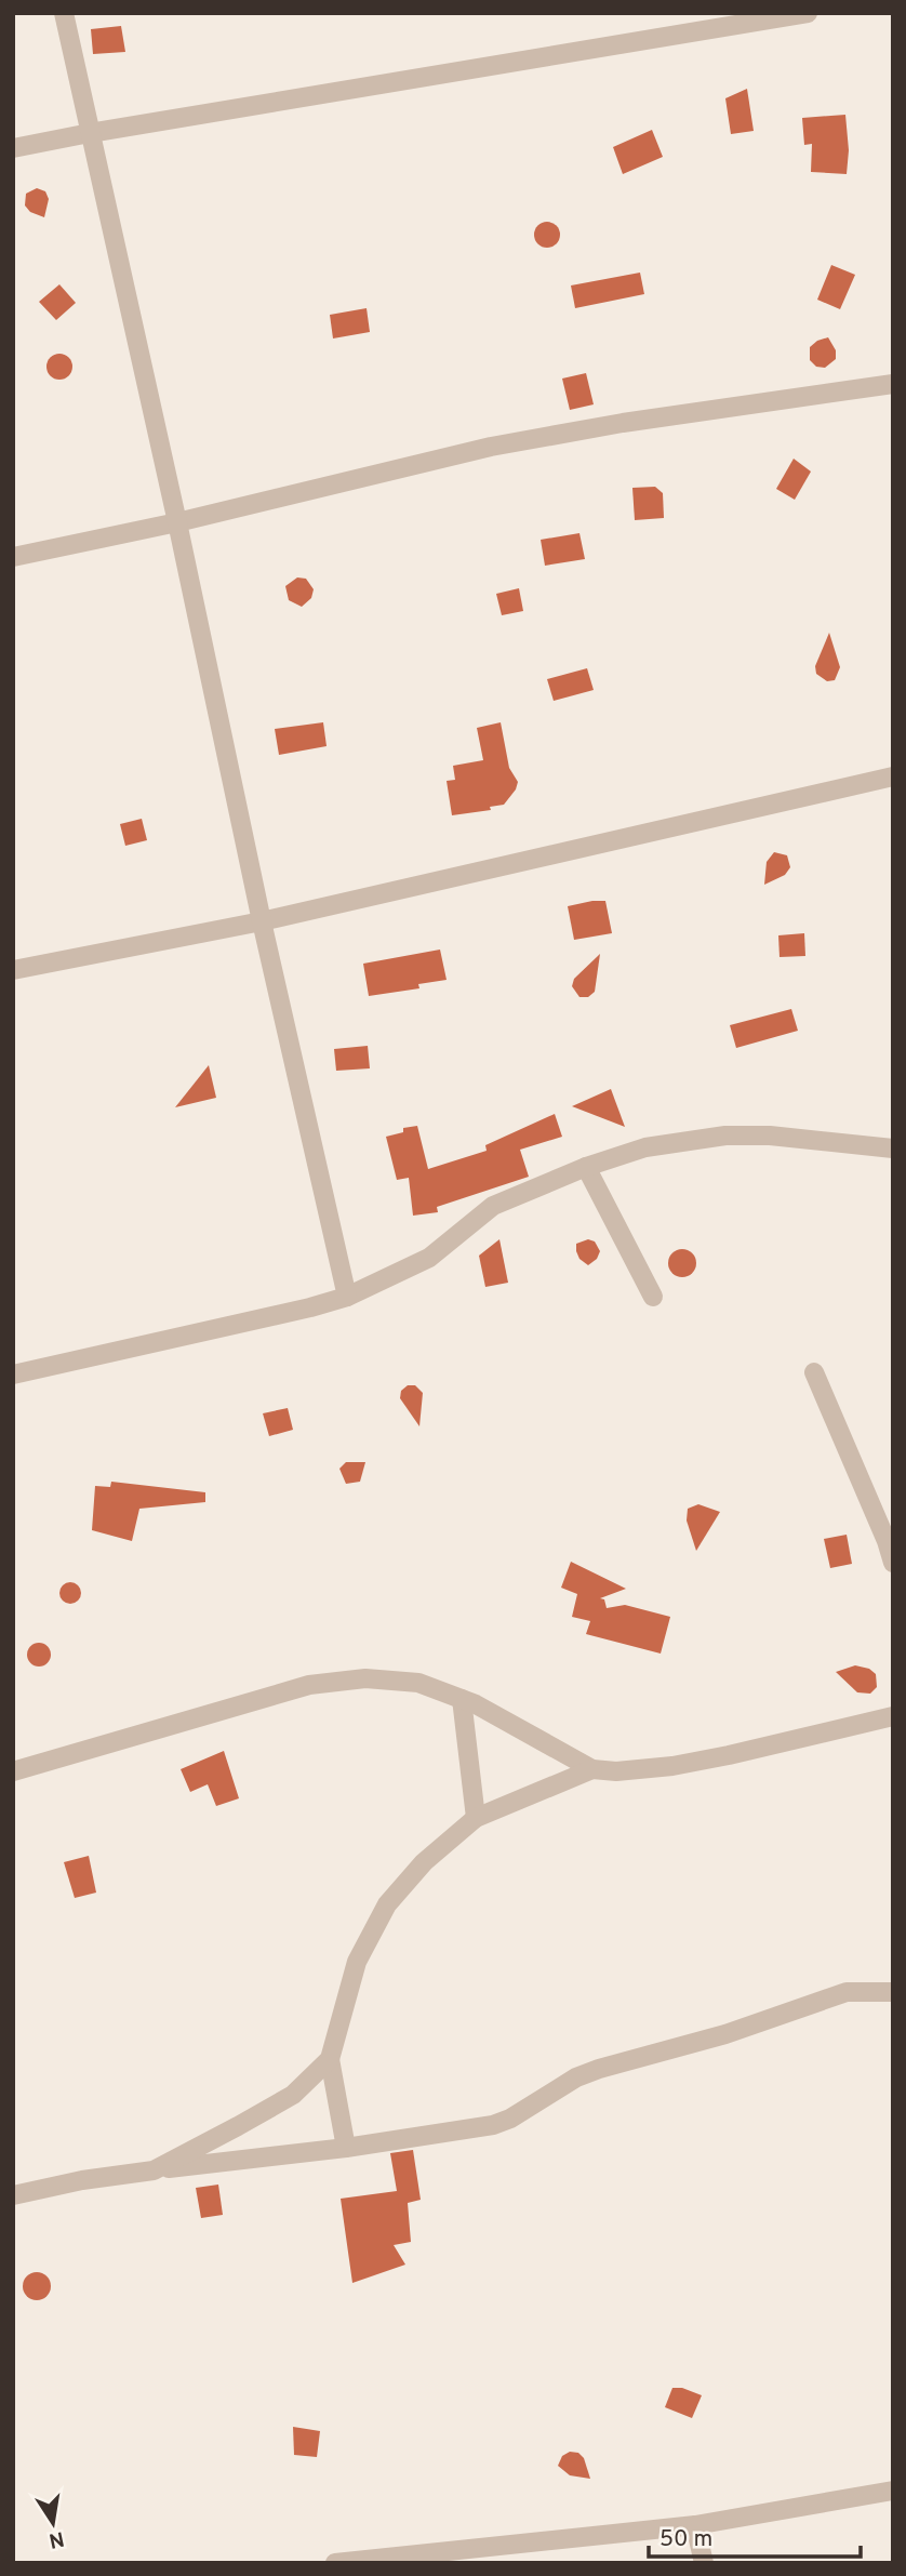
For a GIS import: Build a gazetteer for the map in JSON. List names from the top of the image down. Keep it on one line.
{"scale_bar":"50 m","north":"bottom"}
